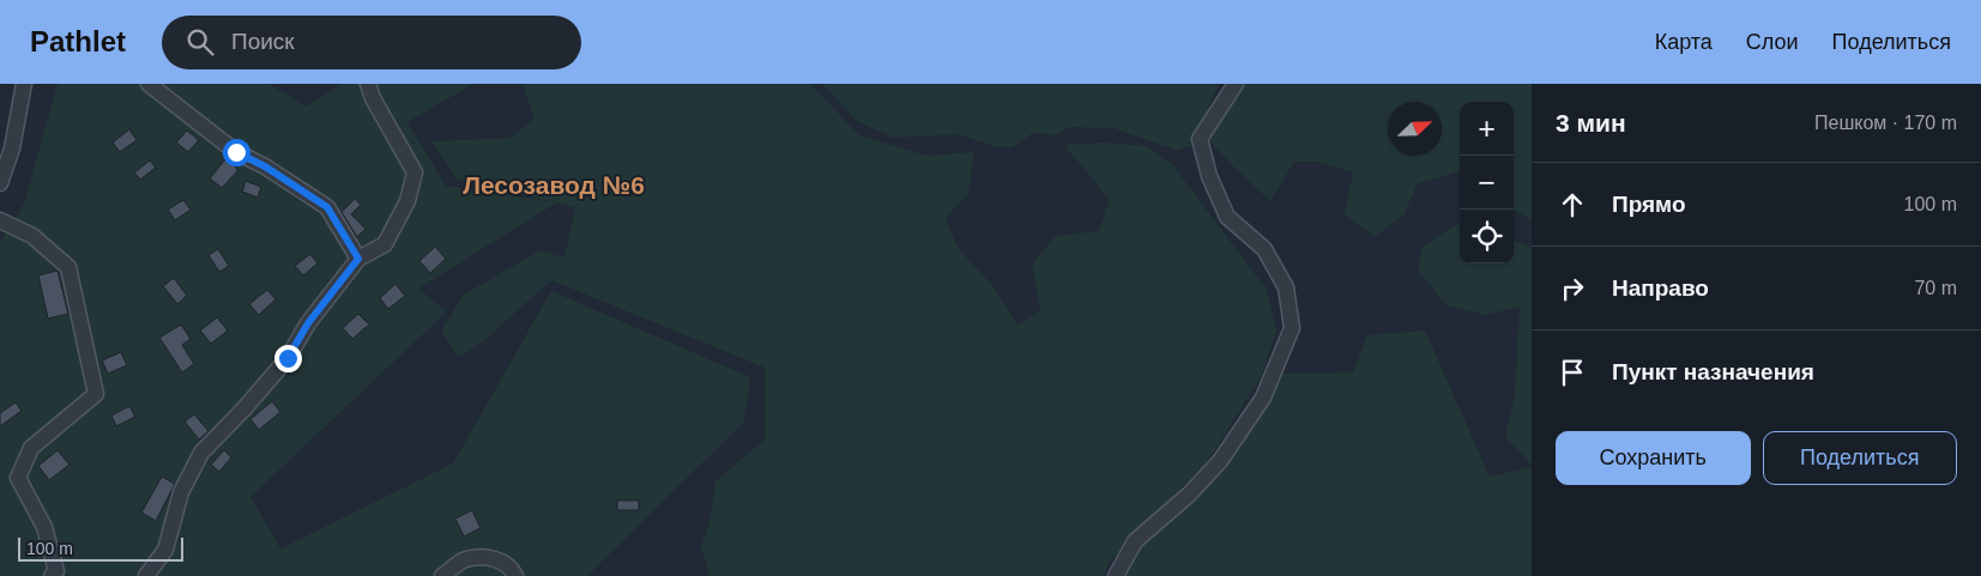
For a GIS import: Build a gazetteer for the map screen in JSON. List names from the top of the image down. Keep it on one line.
{"districts":["Лесозавод №6"],"scale_bar":"100 m","north":"top right","page":{"header":"Pathlet","search":"Поиск","nav":["Карта","Слои","Поделиться"],"heading":["3 мин","Пешком · 170 m"],"map_buttons":["+","−"],"list":[["Прямо","100 m"],["Направо","70 m"],"Пункт назначения"],"buttons":["Сохранить","Поделиться"],"scale":"100 m"}}
